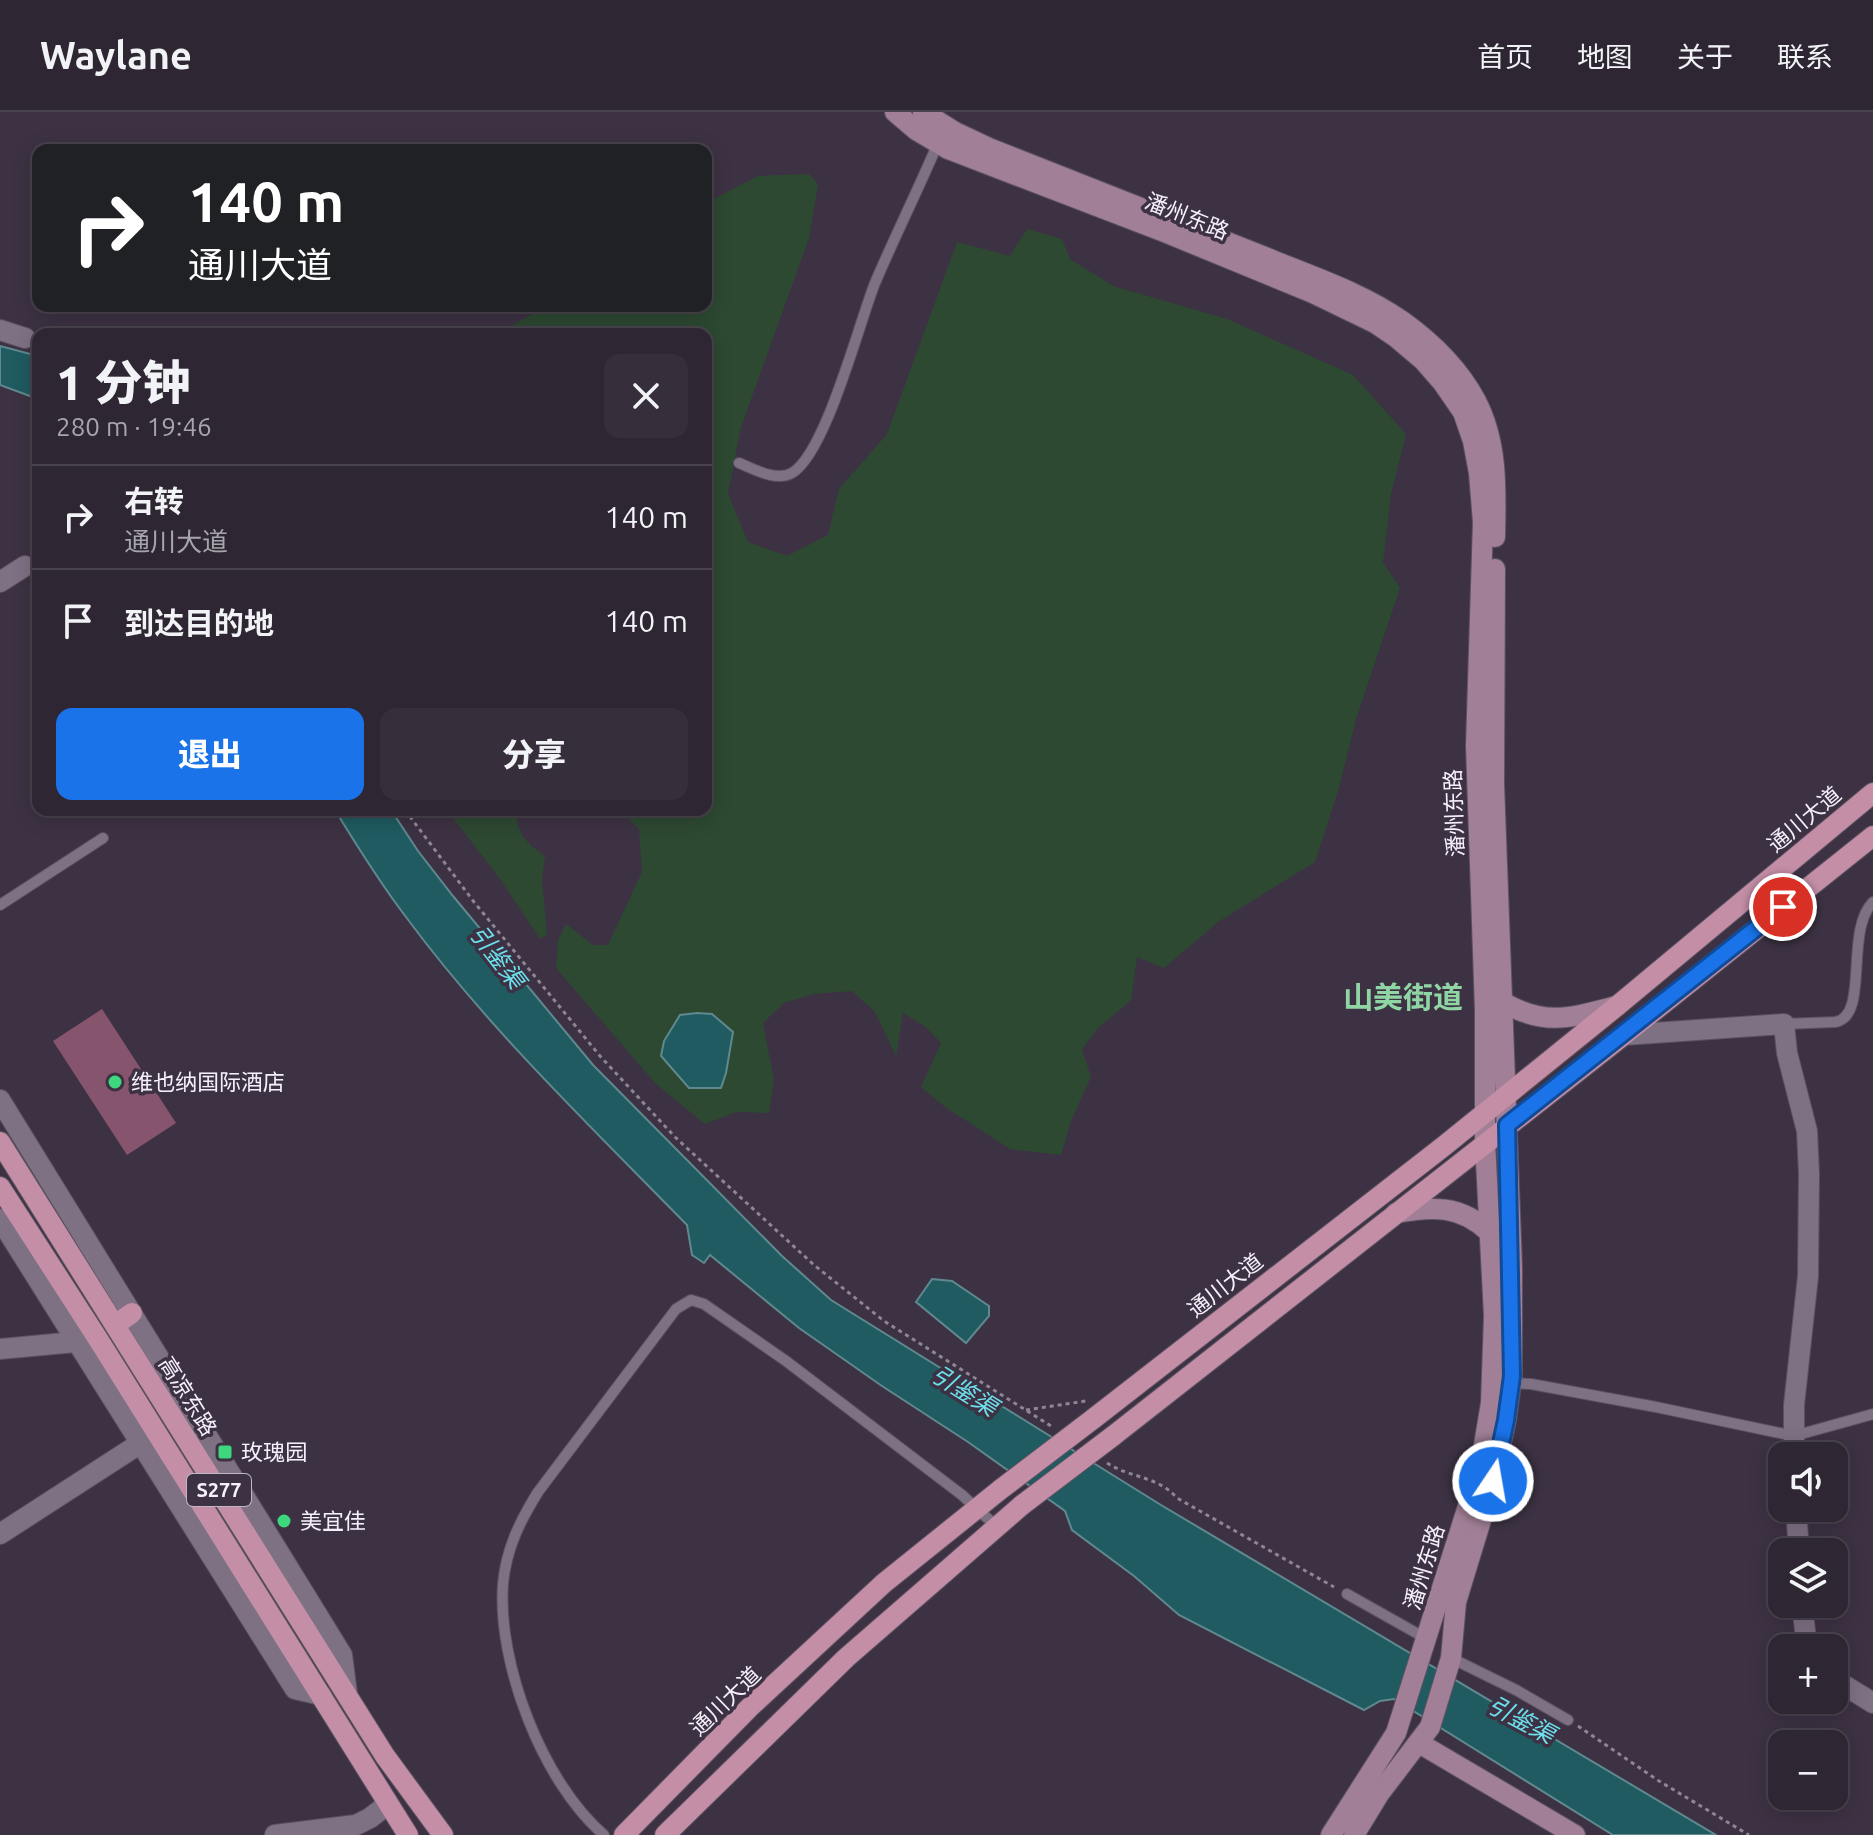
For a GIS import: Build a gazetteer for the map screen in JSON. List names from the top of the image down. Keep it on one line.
{"streets":{"main road":["潘州东路","通川大道","高凉东路","S277"]},"crossings":[["潘州东路","通川大道"]],"districts":["山美街道"],"water":["引鉴渠"],"places":{"other":["维也纳国际酒店","美宜佳"],"transit":["玫瑰园"]},"page":{"header":"Waylane","nav":["首页","地图","关于","联系"],"turn":["140 m","通川大道"],"heading":["1 分钟","280 m · 19:46"],"list":[{"name":"右转","note":"通川大道","value":"140 m"},{"name":"到达目的地","value":"140 m"}],"buttons":["退出","分享"],"map_buttons":["+","−"]}}
